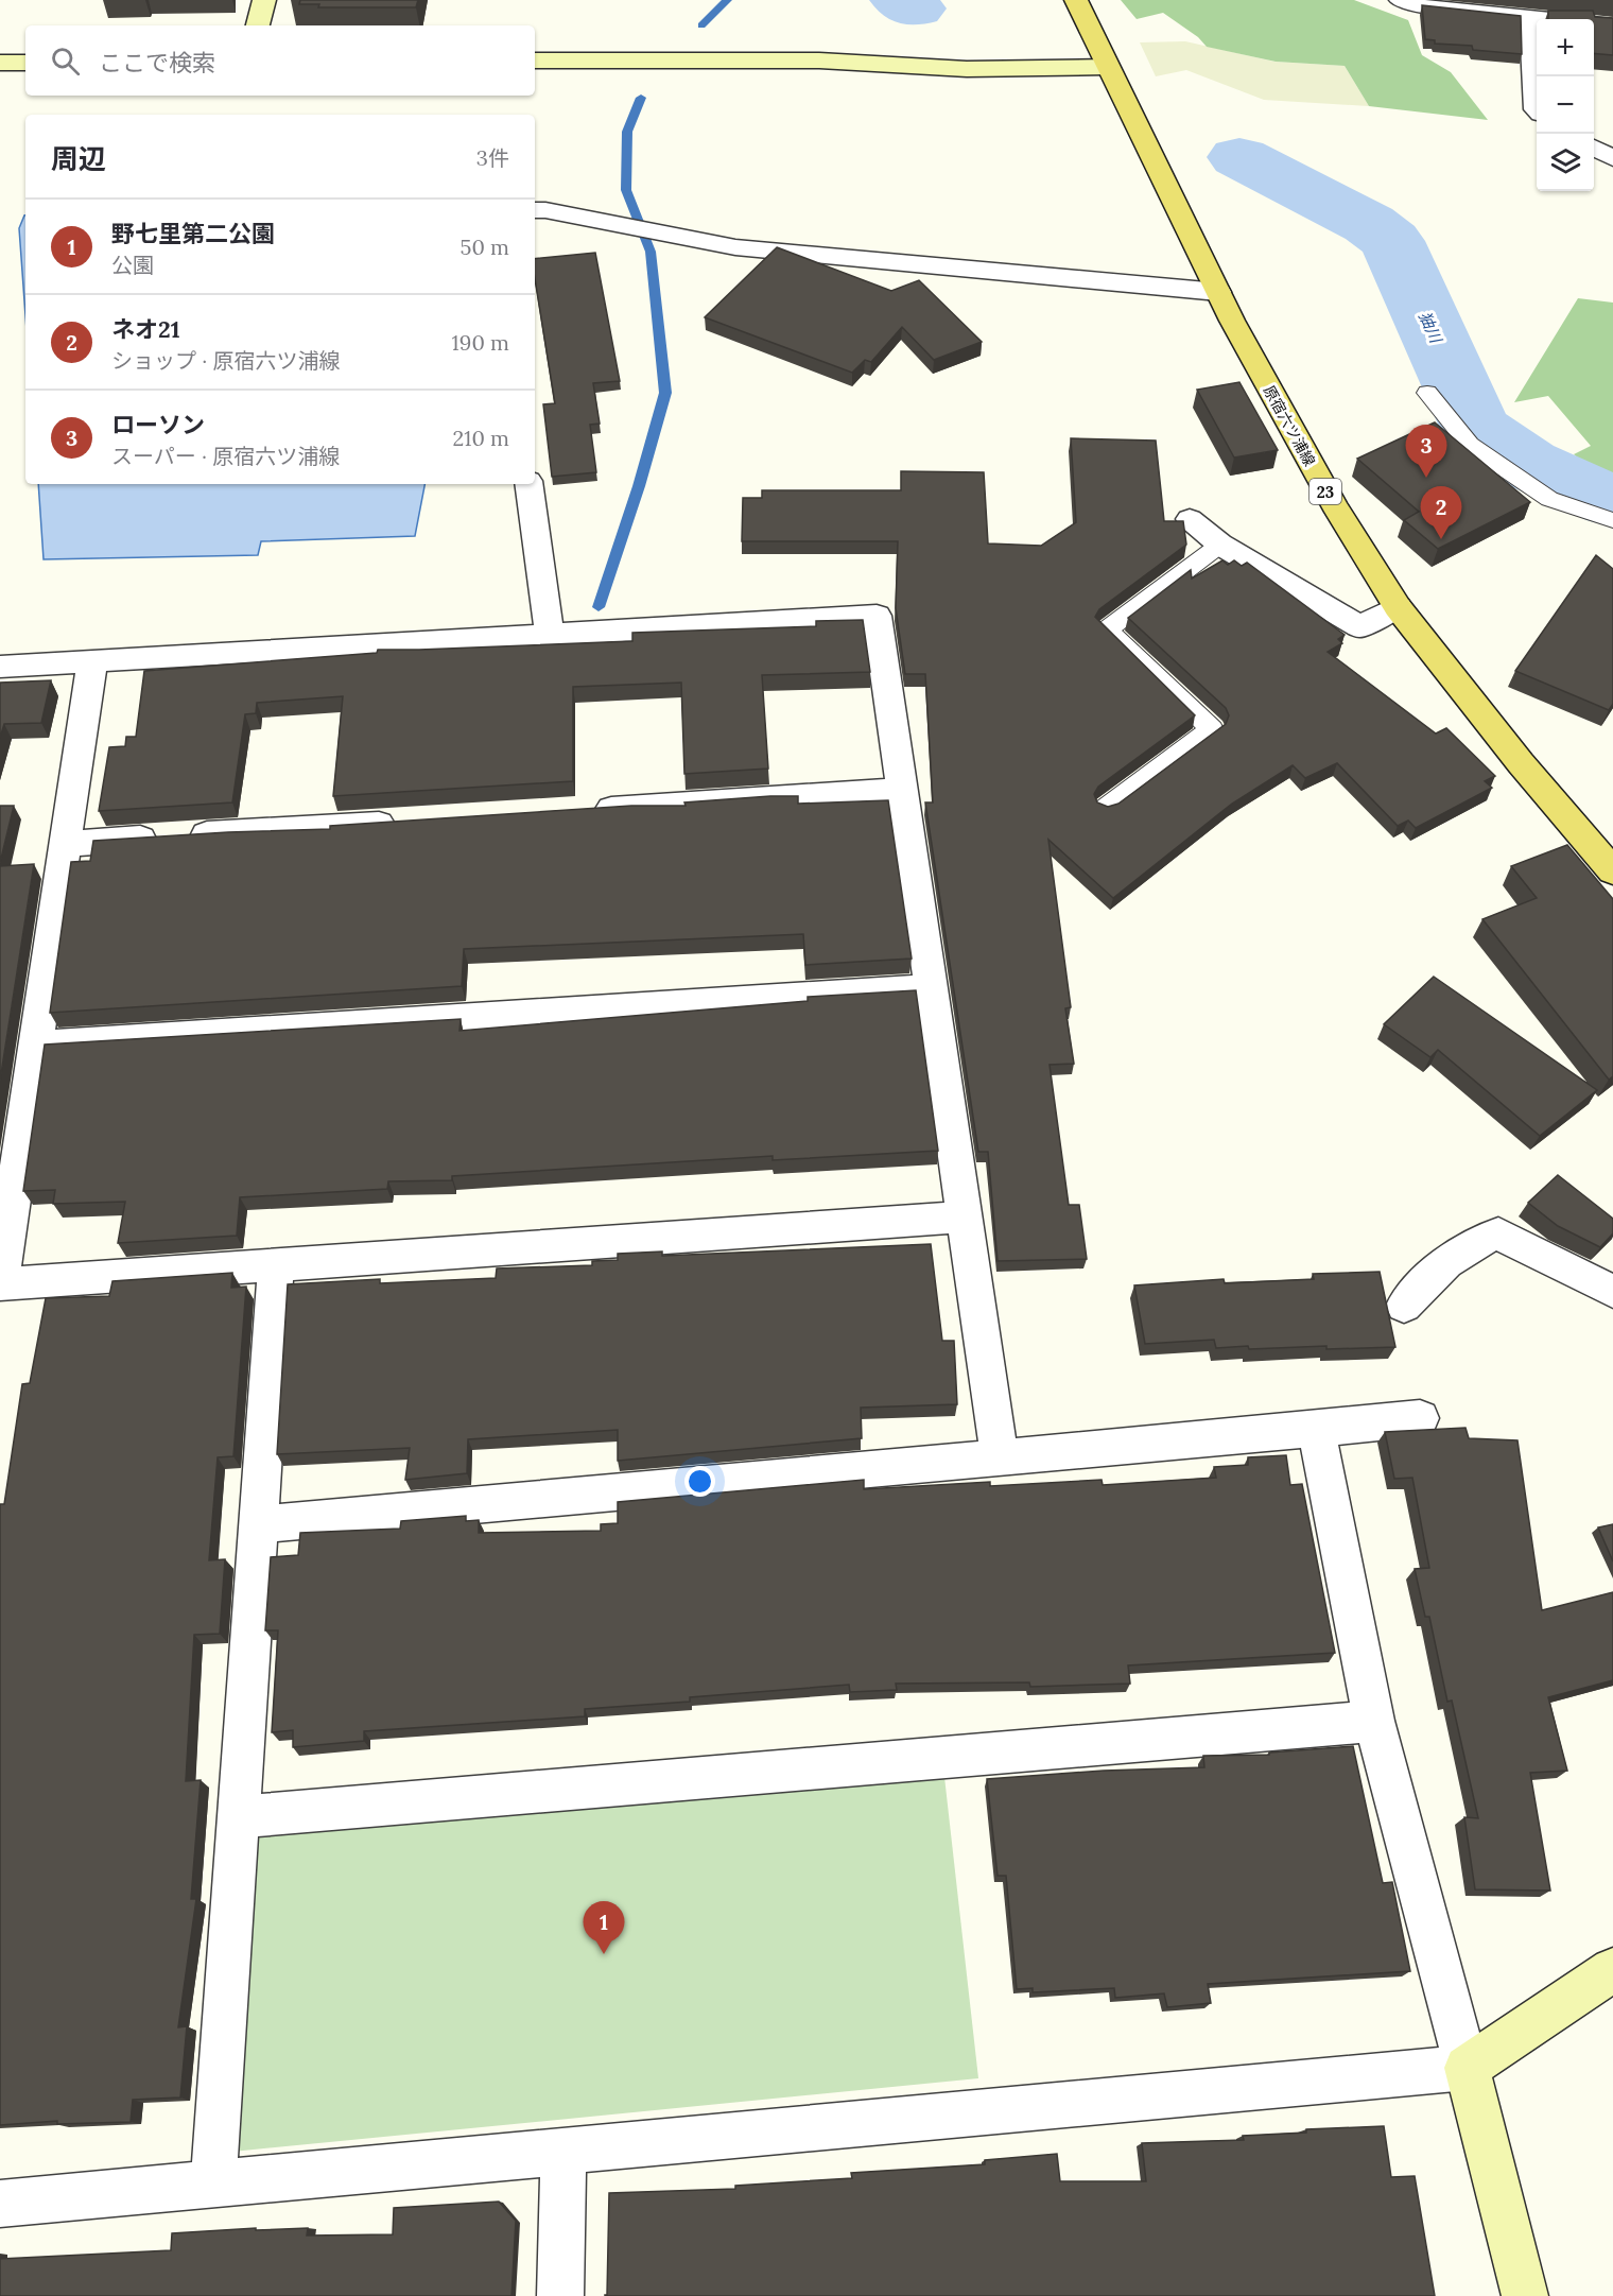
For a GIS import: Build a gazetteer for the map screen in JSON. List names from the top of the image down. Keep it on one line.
{"streets":{"main road":["原宿六ツ浦線","23"]},"water":["㹨川"],"page":{"map_buttons":["+","−"],"search":"ここで検索","heading":["周辺","3件"],"list":[{"mark":"1","name":"野七里第二公園","note":"公園","value":"50 m"},{"mark":"2","name":"ネオ21","note":"ショップ · 原宿六ツ浦線","value":"190 m"},{"mark":"3","name":"ローソン","note":"スーパー · 原宿六ツ浦線","value":"210 m"}],"pins":["3","2","1"]}}
